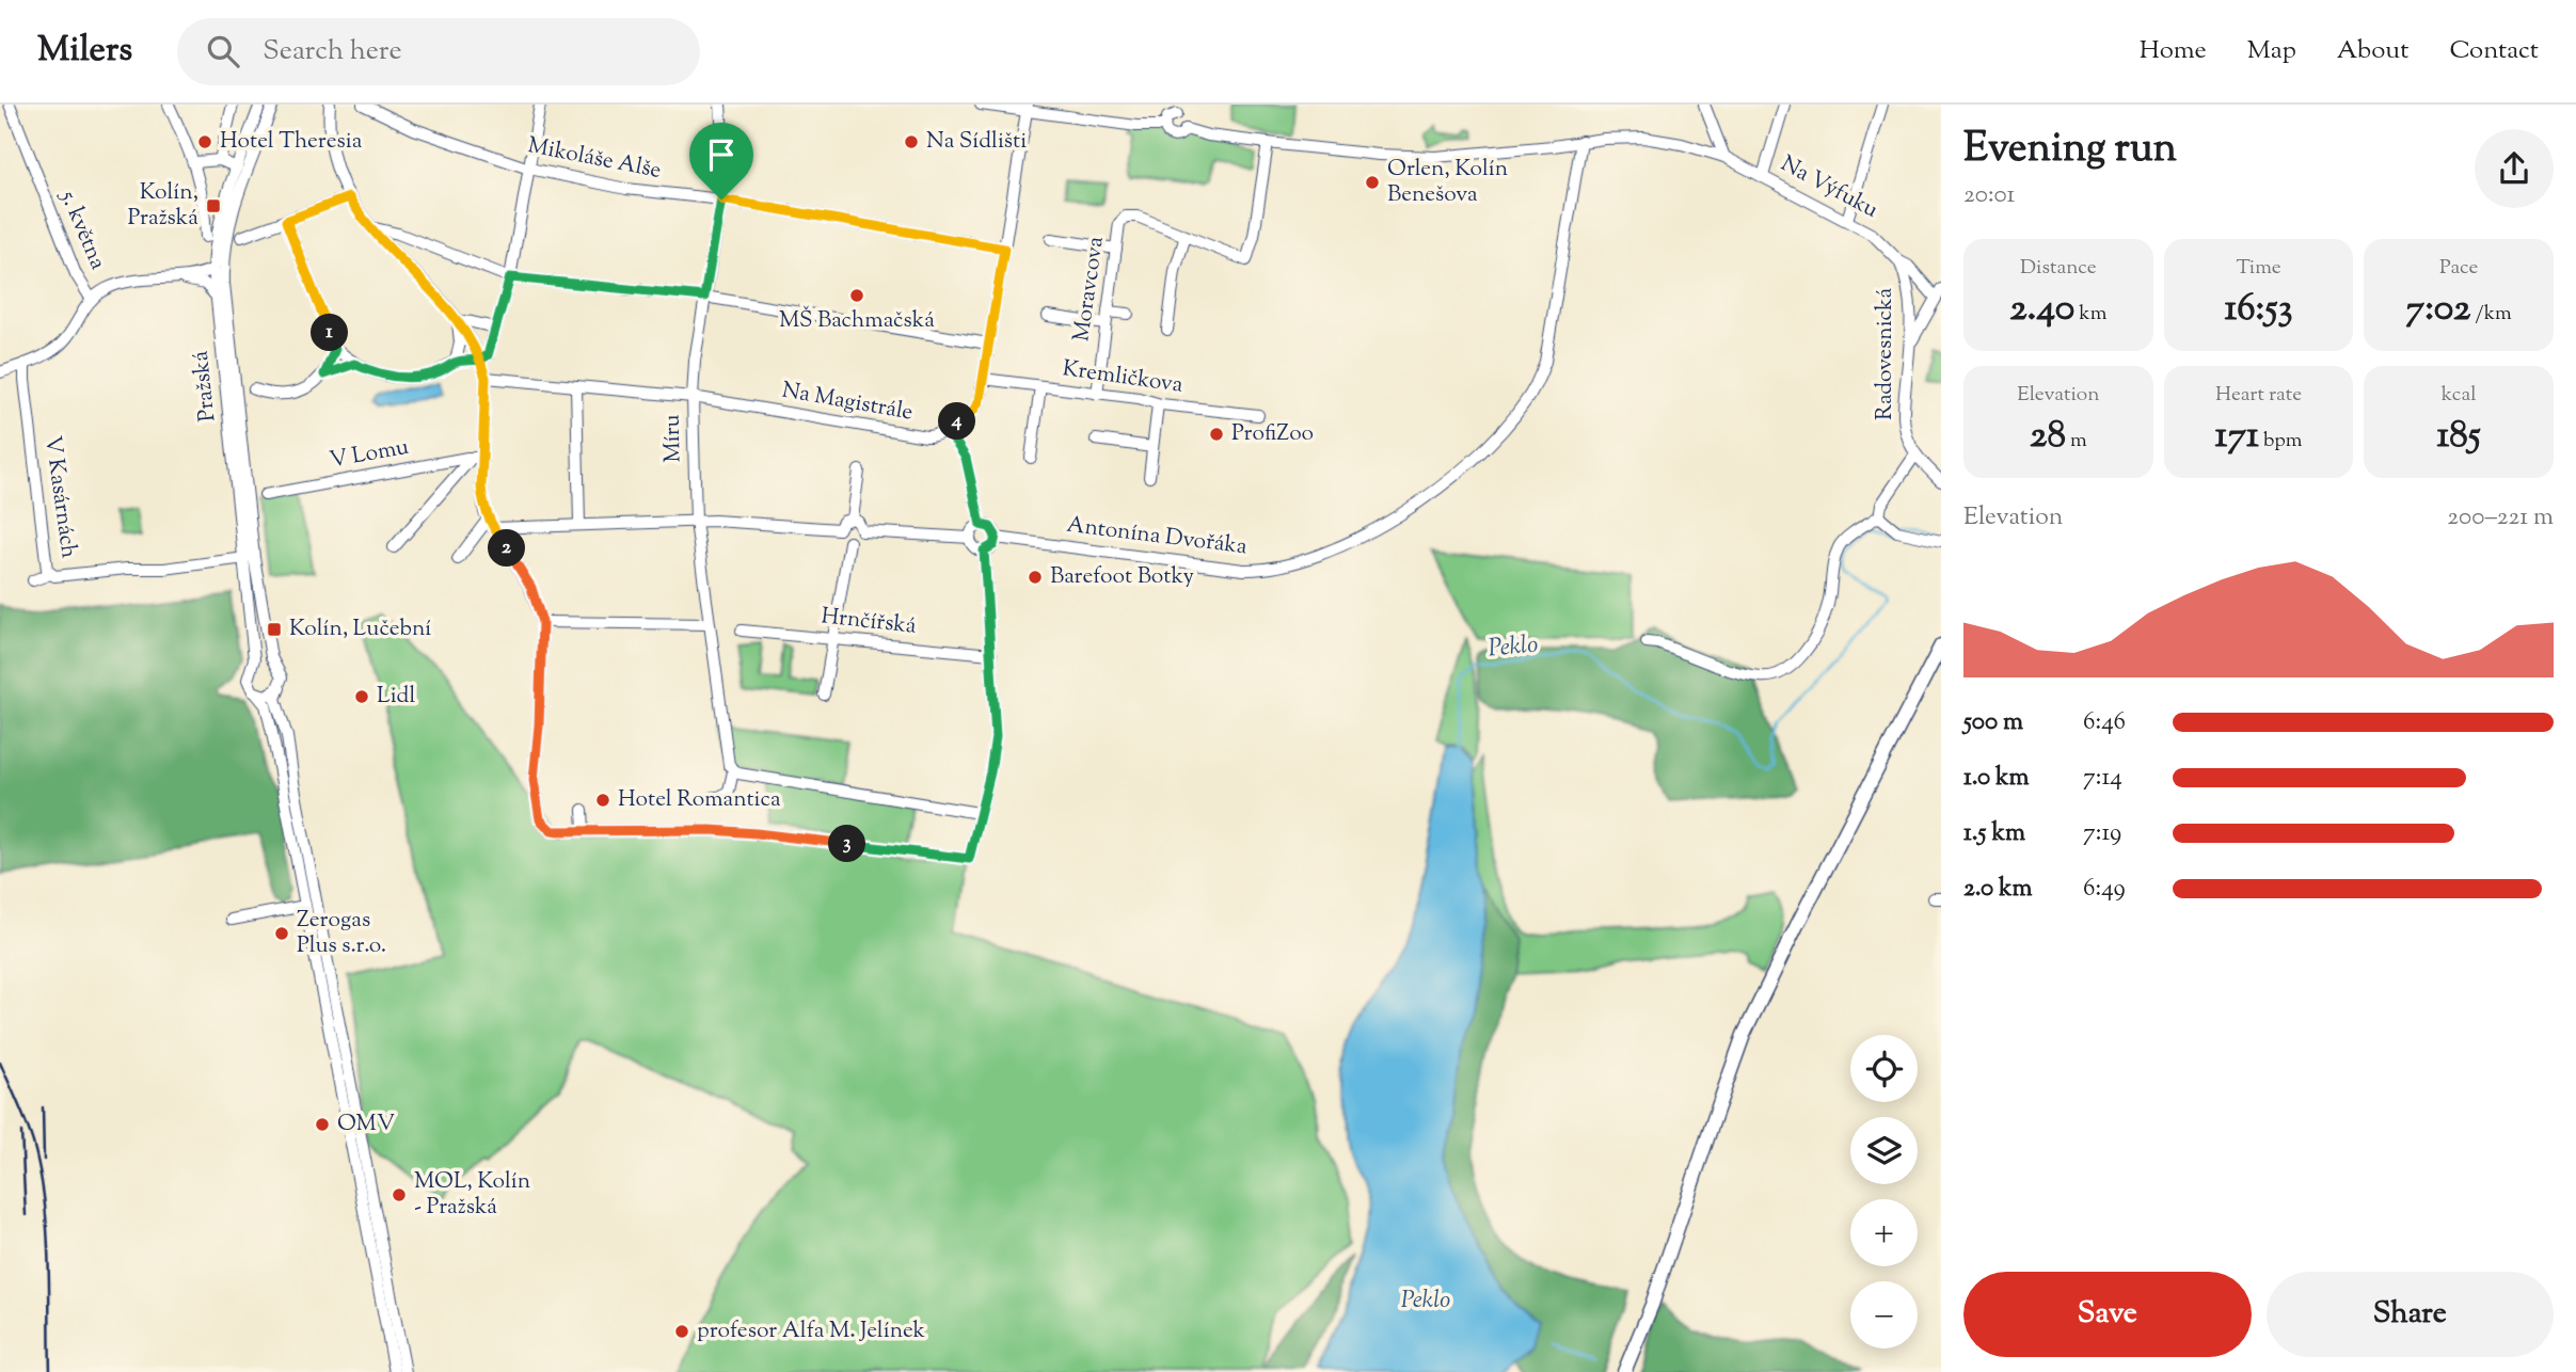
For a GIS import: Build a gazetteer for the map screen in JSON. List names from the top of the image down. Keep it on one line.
{"streets":{"street":["Mikoláše Alše","Na Výfuku","5. května","Moravcova","Radovesnická","Kremličkova","Pražská","Na Magistrále","Míru","V Lomu","V Kasárnách","Antonína Dvořáka","Hrnčířská"]},"crossings":[["Mikoláše Alše","Na Magistrále"],["Mikoláše Alše","Míru"],["Na Výfuku","Moravcova"],["Na Výfuku","Radovesnická"],["Na Výfuku","Antonína Dvořáka"],["5. května","Pražská"],["Moravcova","Kremličkova"],["Kremličkova","Na Magistrále"],["Pražská","V Kasárnách"],["Na Magistrále","Míru"]],"water":["Peklo"],"places":{"other":["Hotel Theresia","Na Sídlišti","Orlen, Kolín Benešova","MŠ Bachmačská","ProfiZoo","Barefoot Botky","Lidl","Hotel Romantica","Zerogas Plus s.r.o.","OMV","MOL, Kolín - Pražská","profesor Alfa M. Jelínek"],"transit":["Kolín, Pražská","Kolín, Lučební"]},"page":{"header":"Milers","search":"Search here","nav":["Home","Map","About","Contact"],"heading":["Evening run","20:01"],"stats":[["Distance","2.40 km"],["Time","16:53"],["Pace","7:02 /km"],["Elevation","28 m"],["Heart rate","171 bpm"],["kcal","185"]],"pins":["1","4","2","3"],"chart":["Elevation","200–221 m"],"list":[{"name":"500 m","note":"6:46"},{"name":"1.0 km","note":"7:14"},{"name":"1.5 km","note":"7:19"},{"name":"2.0 km","note":"6:49"}],"map_buttons":["+","−"],"buttons":["Save","Share"]}}
